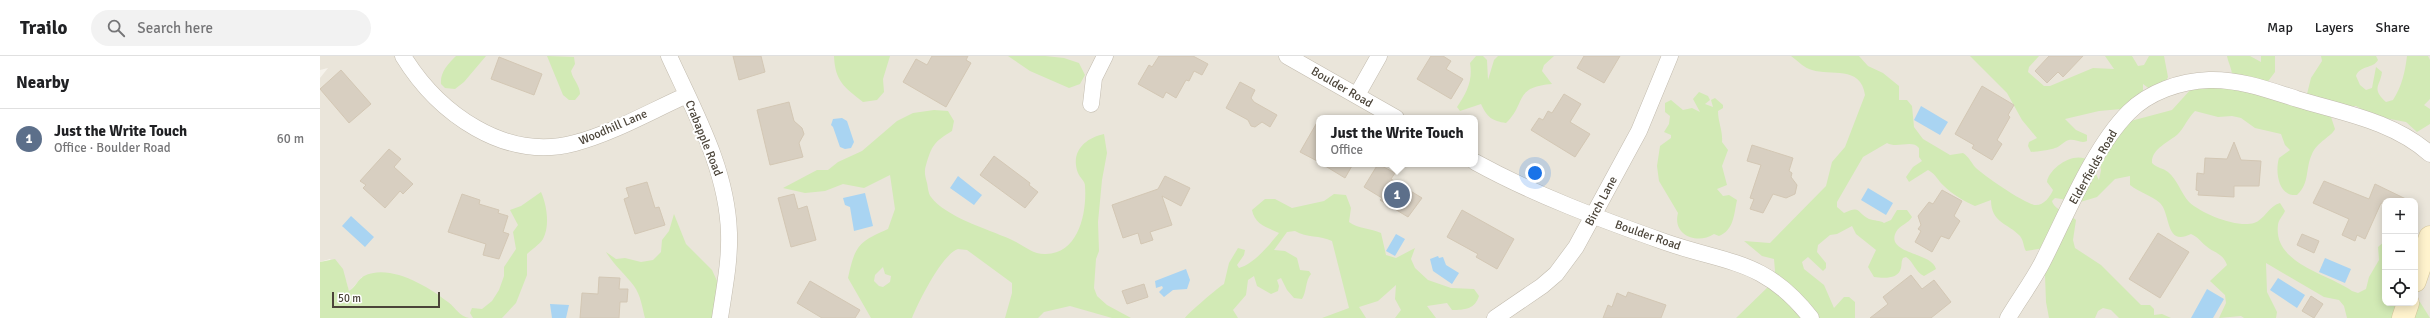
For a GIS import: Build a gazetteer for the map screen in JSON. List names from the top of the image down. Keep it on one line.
{"streets":{"street":["Boulder Road","Woodhill Lane","Crabapple Road","Elderfields Road","Birch Lane"]},"crossings":[["Boulder Road","Birch Lane"],["Woodhill Lane","Crabapple Road"]],"scale_bar":"50 m","page":{"header":"Trailo","search":"Search here","nav":["Map","Layers","Share"],"heading":"Nearby","list":[{"mark":"1","name":"Just the Write Touch","note":"Office · Boulder Road","value":"60 m"}],"popup":["Just the Write Touch","Office"],"pins":"1","map_buttons":["+","−"],"scale":"50 m"}}
